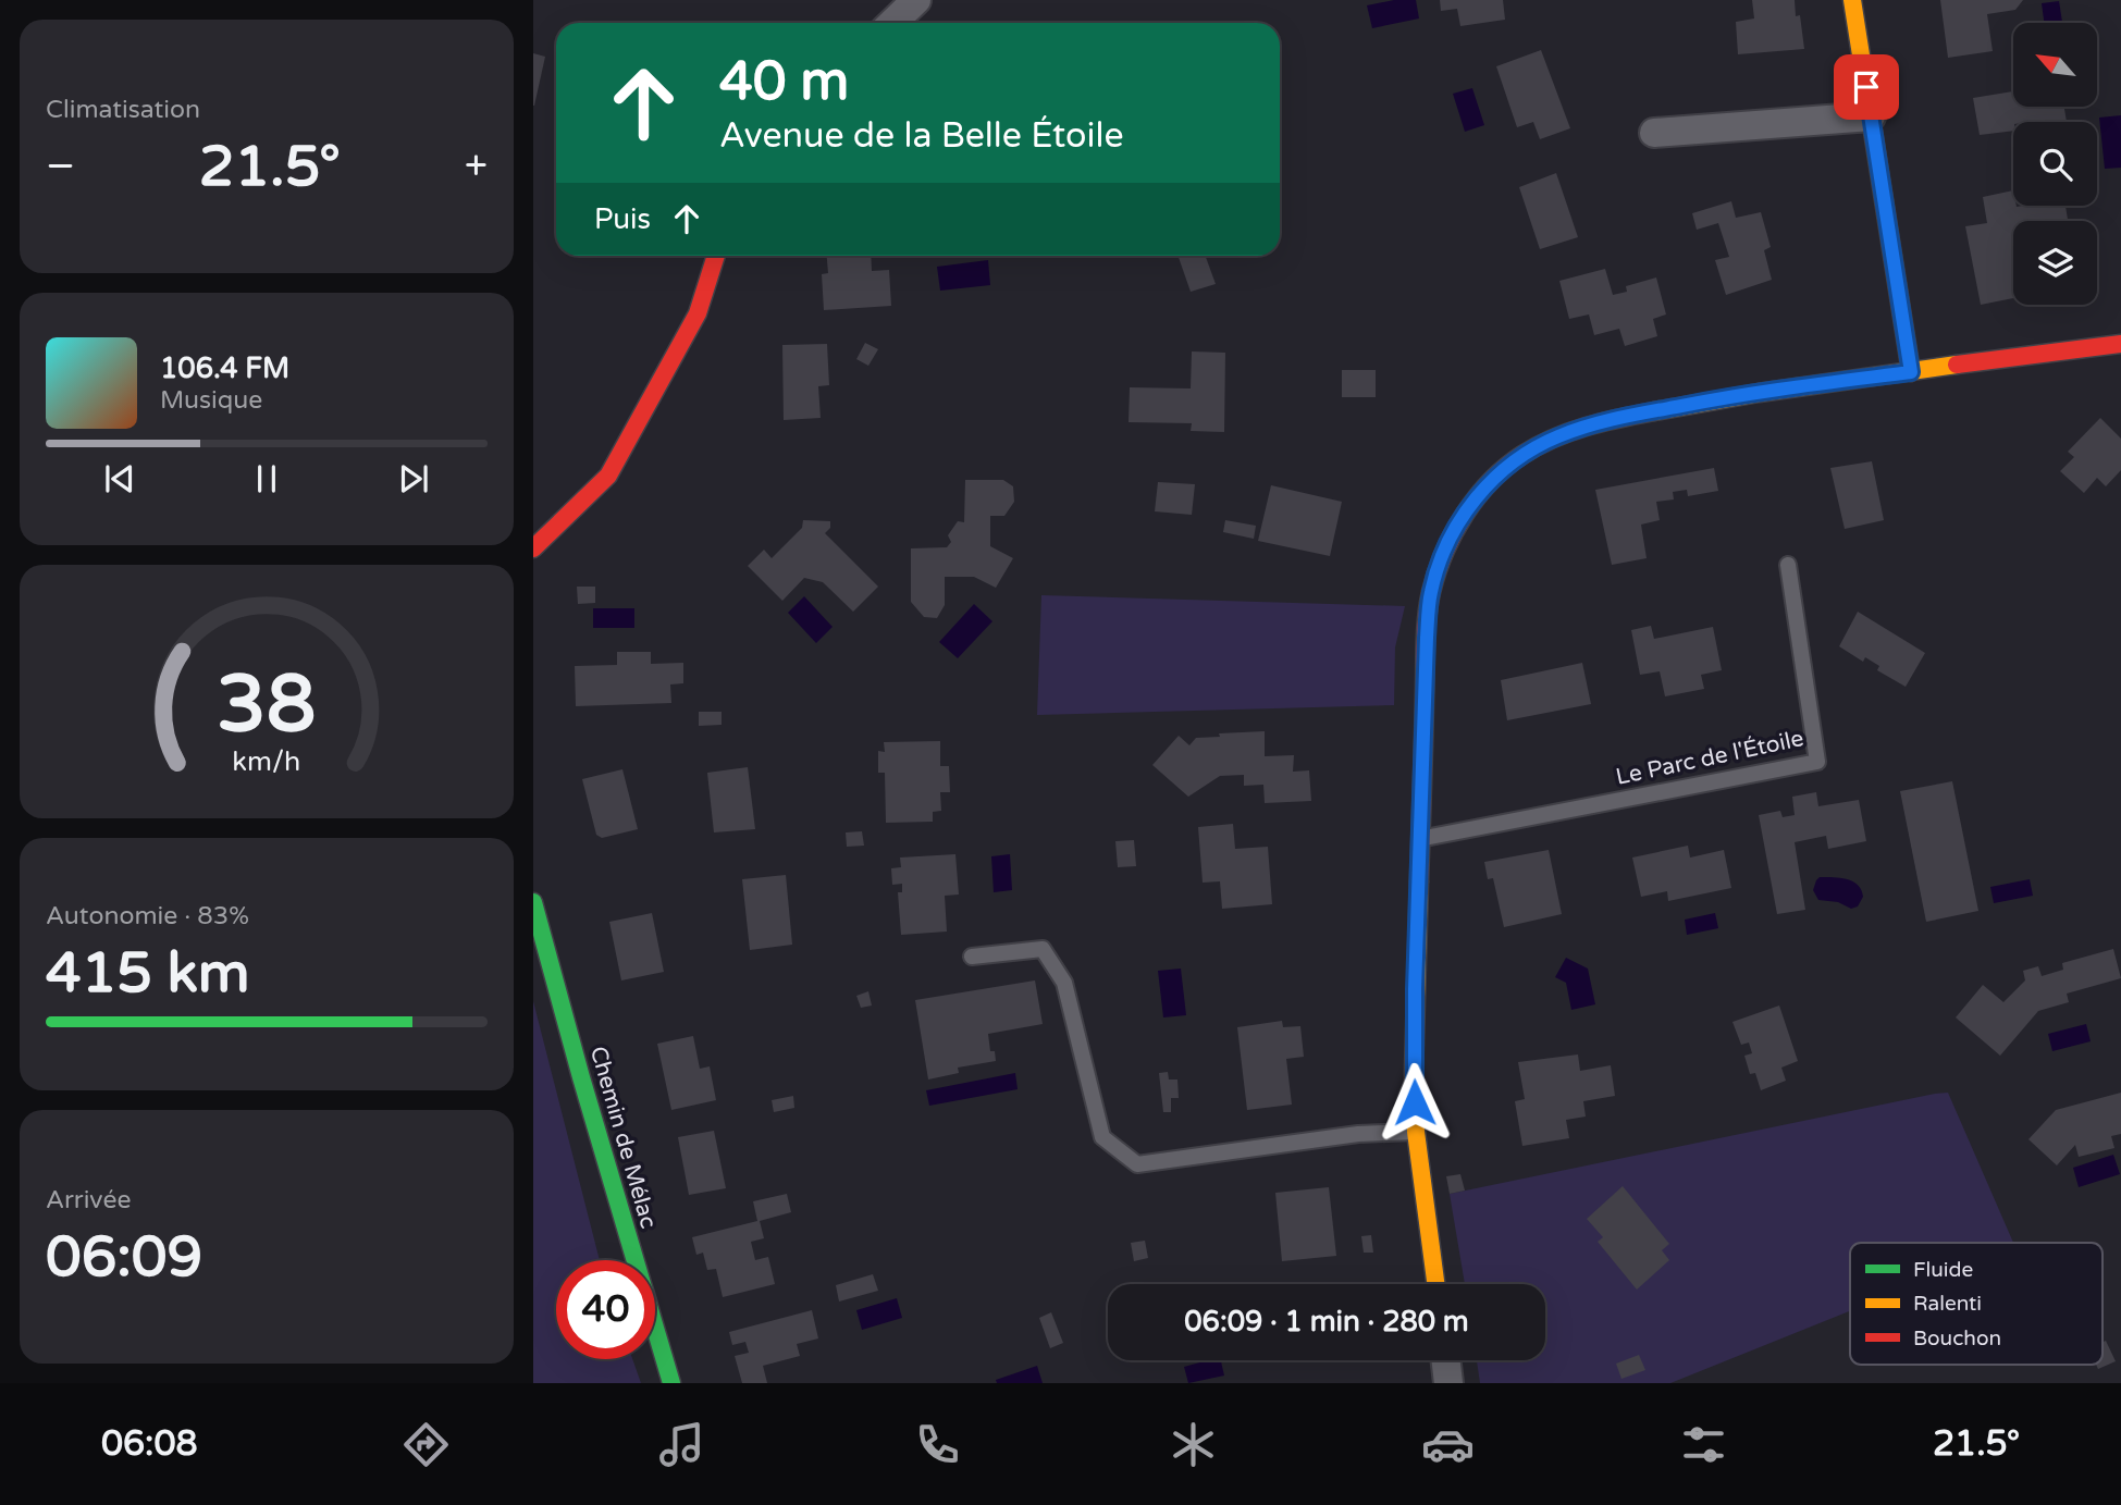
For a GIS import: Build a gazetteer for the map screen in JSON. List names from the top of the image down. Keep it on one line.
{"streets":{"street":["Chemin de Mélac"],"lane":["Le Parc de l'Étoile"]},"legend":["Fluide","Ralenti","Bouchon"],"north":"top left","page":{"tile":["Climatisation",["Autonomie · 83%","415 km"],["Arrivée","06:09"]],"turn":["40 m","Avenue de la Belle Étoile"],"heat":["−","21.5°","+"],"then":"Puis","song":["106.4 FM","Musique"],"limit":"40","trip":"06:09 · 1 min · 280 m","tabs":["06:08","21.5°"],"gauge":["38","km/h"]}}
